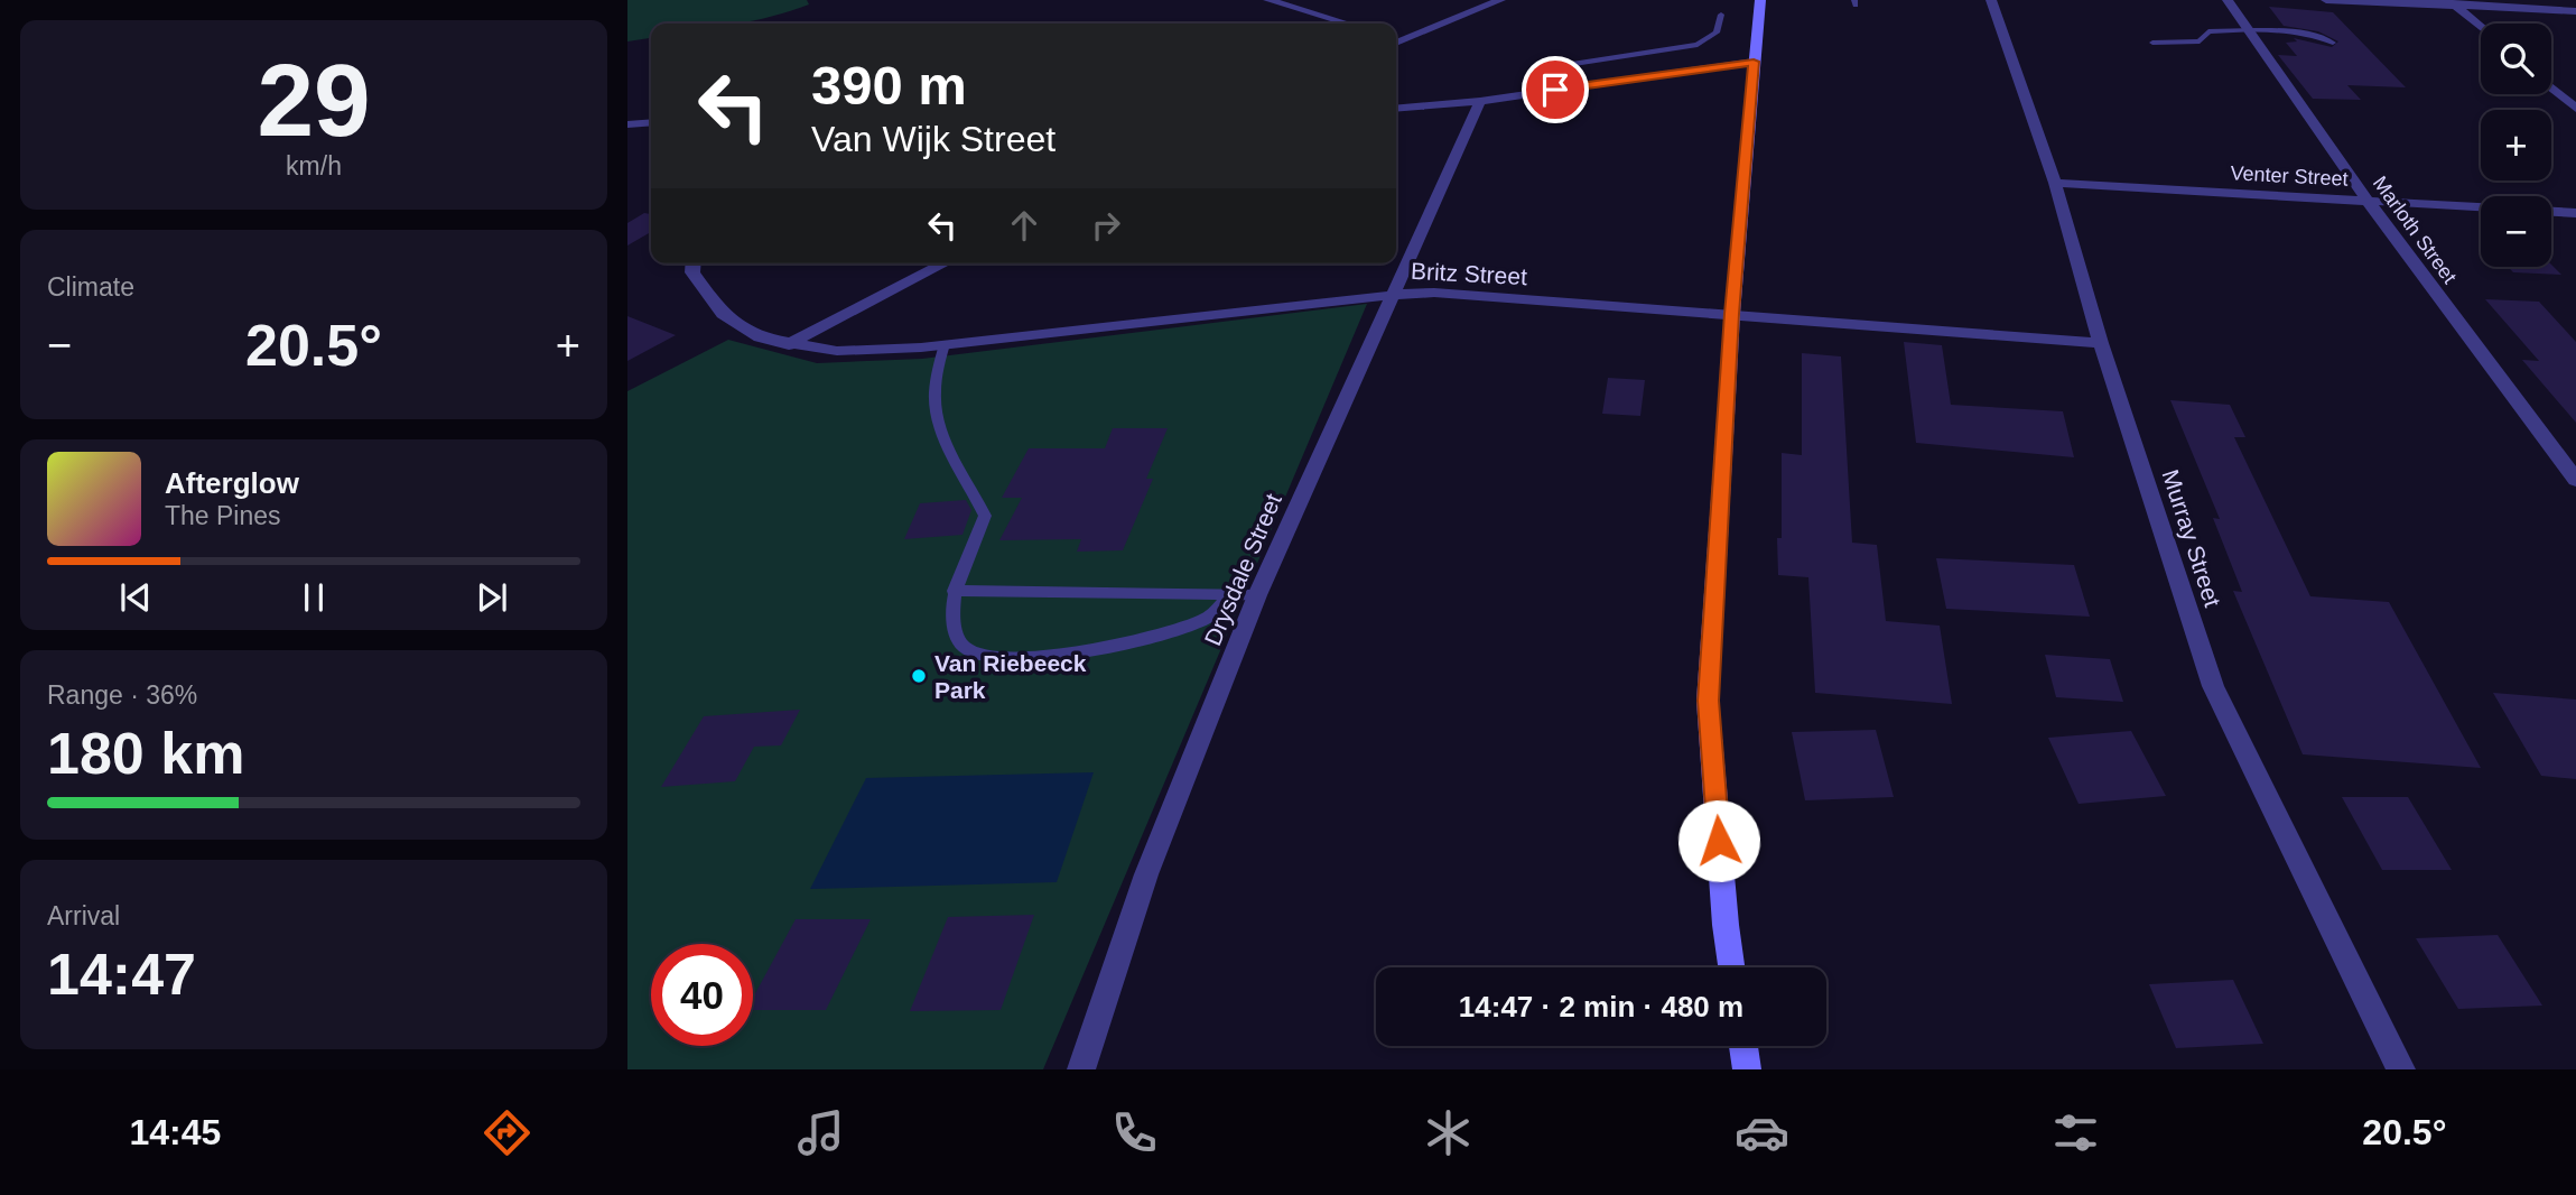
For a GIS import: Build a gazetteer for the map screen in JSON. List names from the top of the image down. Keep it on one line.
{"streets":{"street":["Venter Street","Marloth Street","Britz Street","Murray Street","Drysdale Street"]},"crossings":[["Venter Street","Marloth Street"],["Venter Street","Murray Street"],["Britz Street","Murray Street"],["Britz Street","Drysdale Street"]],"places":["Van Riebeeck Park"],"page":{"tile":[["29","km/h"],"Climate",["Range · 36%","180 km"],["Arrival","14:47"]],"map_buttons":["+","−"],"turn":["390 m","Van Wijk Street"],"heat":["−","20.5°","+"],"song":["Afterglow","The Pines"],"limit":"40","trip":"14:47 · 2 min · 480 m","tabs":["14:45","20.5°"]}}
